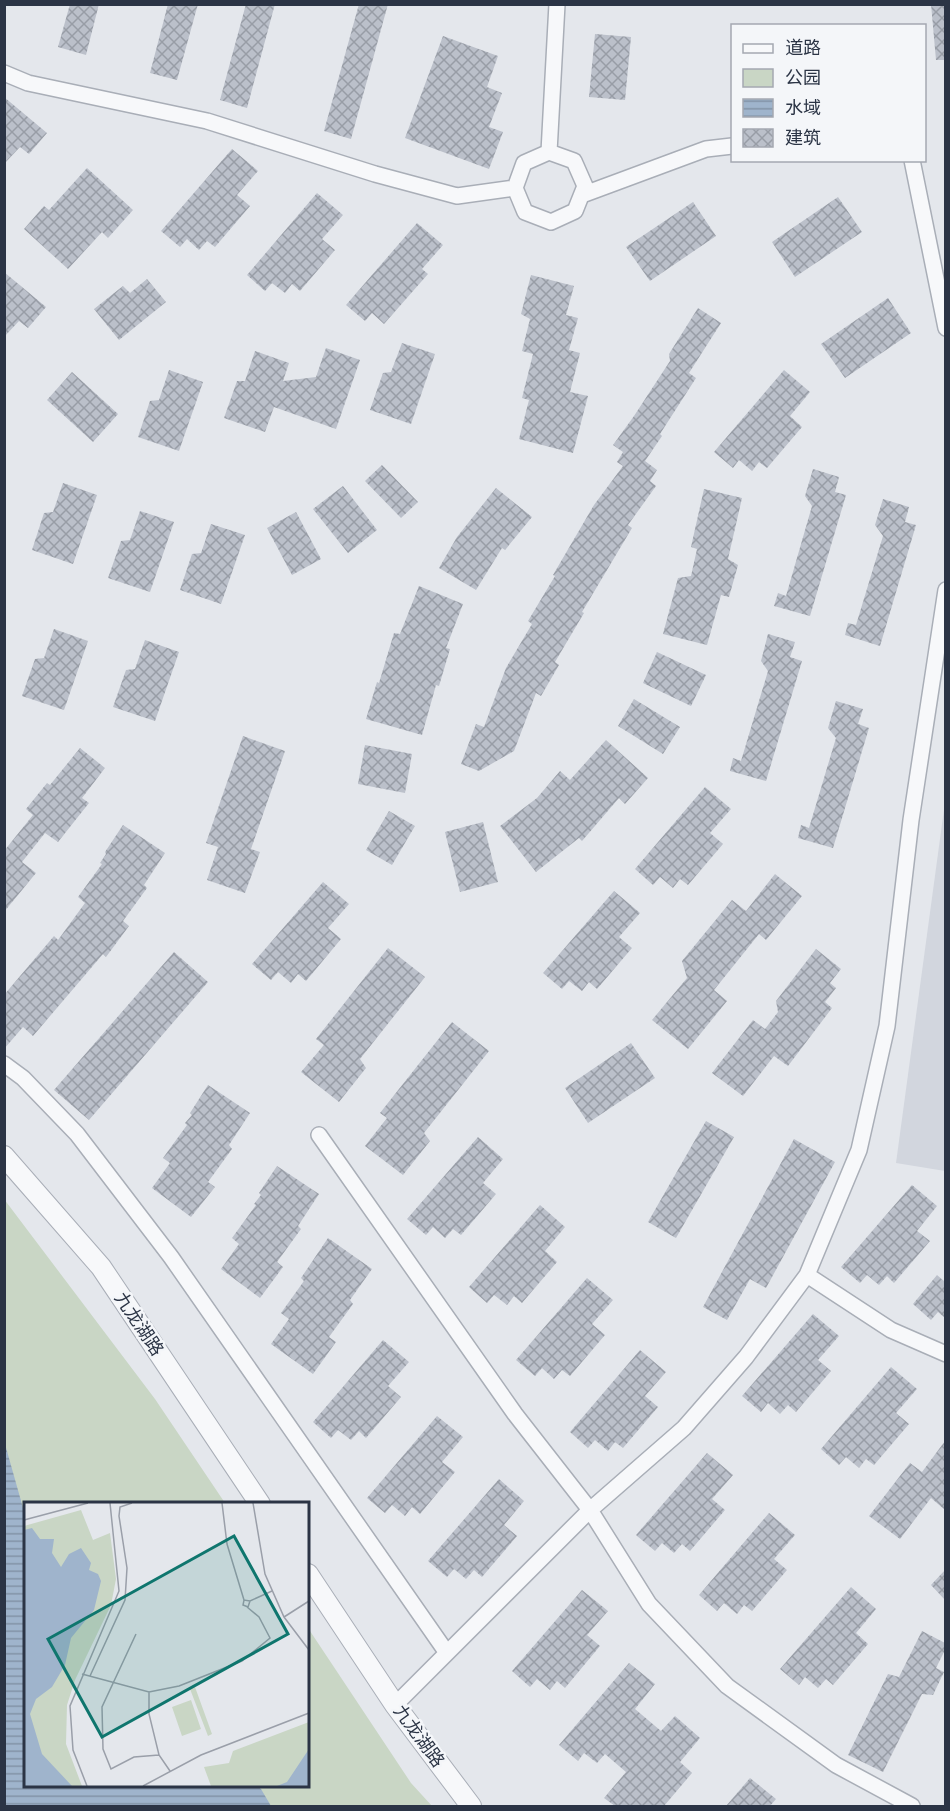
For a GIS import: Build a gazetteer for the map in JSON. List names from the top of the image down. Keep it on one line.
{"streets":{"street":["九龙湖路"]},"legend":["道路","公园","水域","建筑"]}
